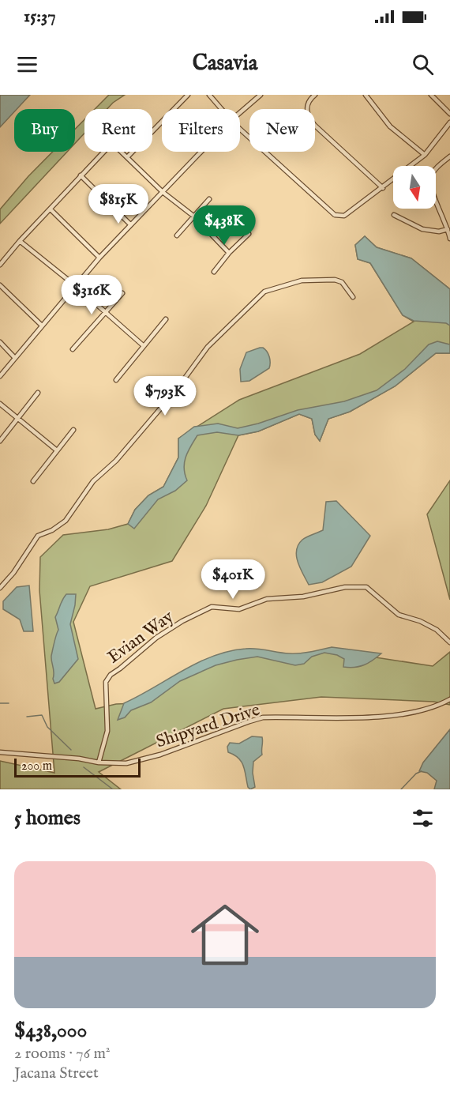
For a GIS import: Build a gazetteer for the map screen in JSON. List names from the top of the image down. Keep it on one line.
{"streets":{"street":["Evian Way","Shipyard Drive"]},"crossings":[["Evian Way","Shipyard Drive"]],"scale_bar":"200 m","north":"bottom","page":{"status":"15:37","header":"Casavia","chip":["Buy","Rent","Filters","New"],"price":["$815K","$438K","$316K","$793K","$401K"],"scale":"200 m","heading":"5 homes","list":[{"name":"$438,000","note":"2 rooms · 76 m² · Jacana Street"}]}}
